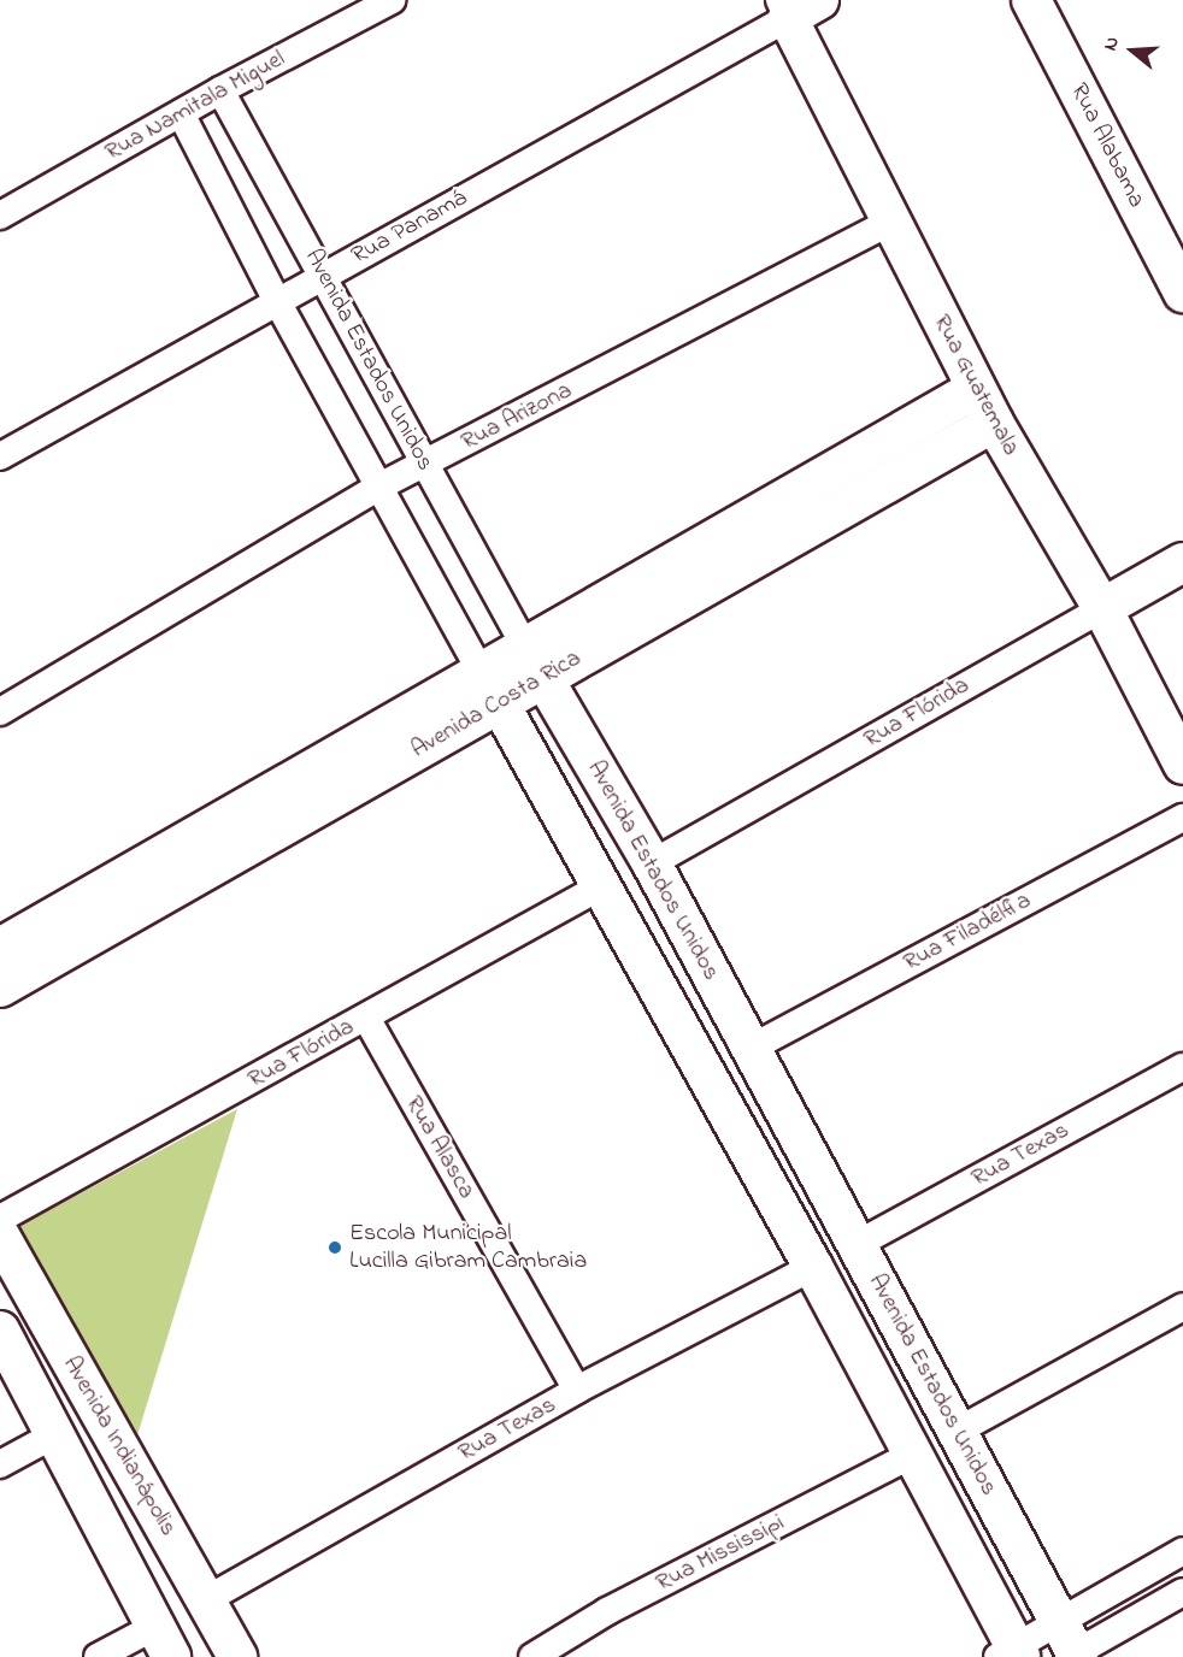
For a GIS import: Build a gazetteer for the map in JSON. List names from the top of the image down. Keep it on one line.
{"streets":{"street":["Rua Namitala Miguel","Rua Alabama","Rua Panamá","Avenida Estados Unidos","Rua Guatemala","Rua Arizona","Avenida Costa Rica","Rua Flórida","Rua Filadélfia","Rua Alasca","Rua Texas","Avenida Indianápolis","Rua Mississipi"]},"crossings":[["Rua Namitala Miguel","Avenida Estados Unidos"],["Rua Panamá","Avenida Estados Unidos"],["Rua Panamá","Rua Guatemala"],["Avenida Estados Unidos","Rua Arizona"],["Avenida Estados Unidos","Avenida Costa Rica"],["Avenida Estados Unidos","Rua Flórida"],["Avenida Estados Unidos","Rua Filadélfia"],["Avenida Estados Unidos","Rua Texas"],["Rua Guatemala","Rua Arizona"],["Rua Guatemala","Avenida Costa Rica"],["Rua Guatemala","Rua Flórida"],["Rua Flórida","Rua Alasca"],["Rua Alasca","Rua Texas"],["Rua Texas","Avenida Indianápolis"]],"places":["Escola Municipal Lucilla Gibram Cambraia"],"north":"left"}
